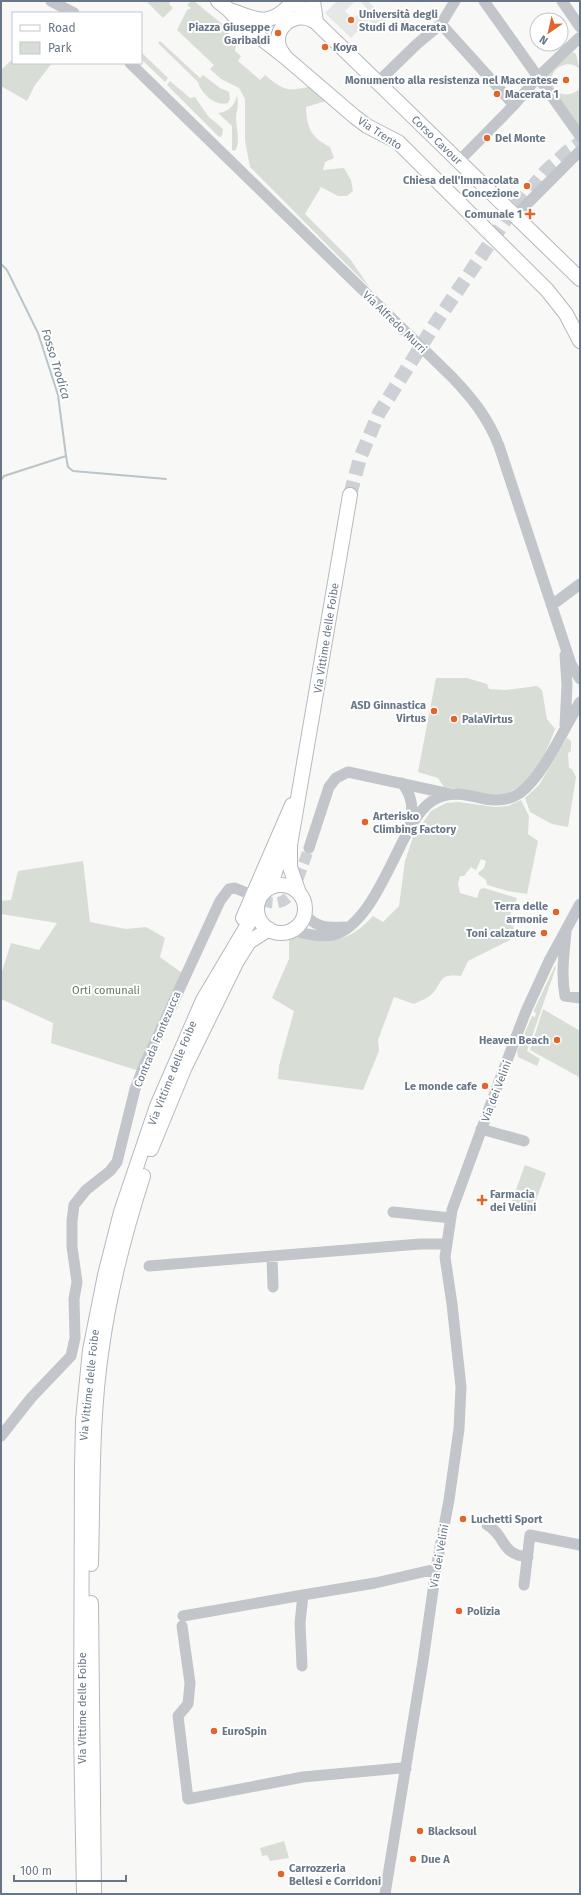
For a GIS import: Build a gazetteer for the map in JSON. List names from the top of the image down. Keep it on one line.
{"streets":{"main road":["Via Trento","Corso Cavour","Via Vittime delle Foibe"],"street":["Via Alfredo Murri","Contrada Fontezucca","Via dei Velini"]},"water":["Fosso Trodica"],"parks":["Orti comunali"],"places":{"other":["Università degli Studi di Macerata","Piazza Giuseppe Garibaldi","Koya","Monumento alla resistenza nel Maceratese","Macerata 1","Del Monte","Chiesa dell'Immacolata Concezione","ASD Ginnastica Virtus","PalaVirtus","Arterisko Climbing Factory","Terra delle armonie","Toni calzature","Heaven Beach","Le monde cafe","Luchetti Sport","Polizia","EuroSpin","Blacksoul","Due A","Carrozzeria Bellesi e Corridoni"],"health":["Comunale 1","Farmacia dei Velini"]},"legend":["Road","Park"],"scale_bar":"100 m","north":"bottom left"}
